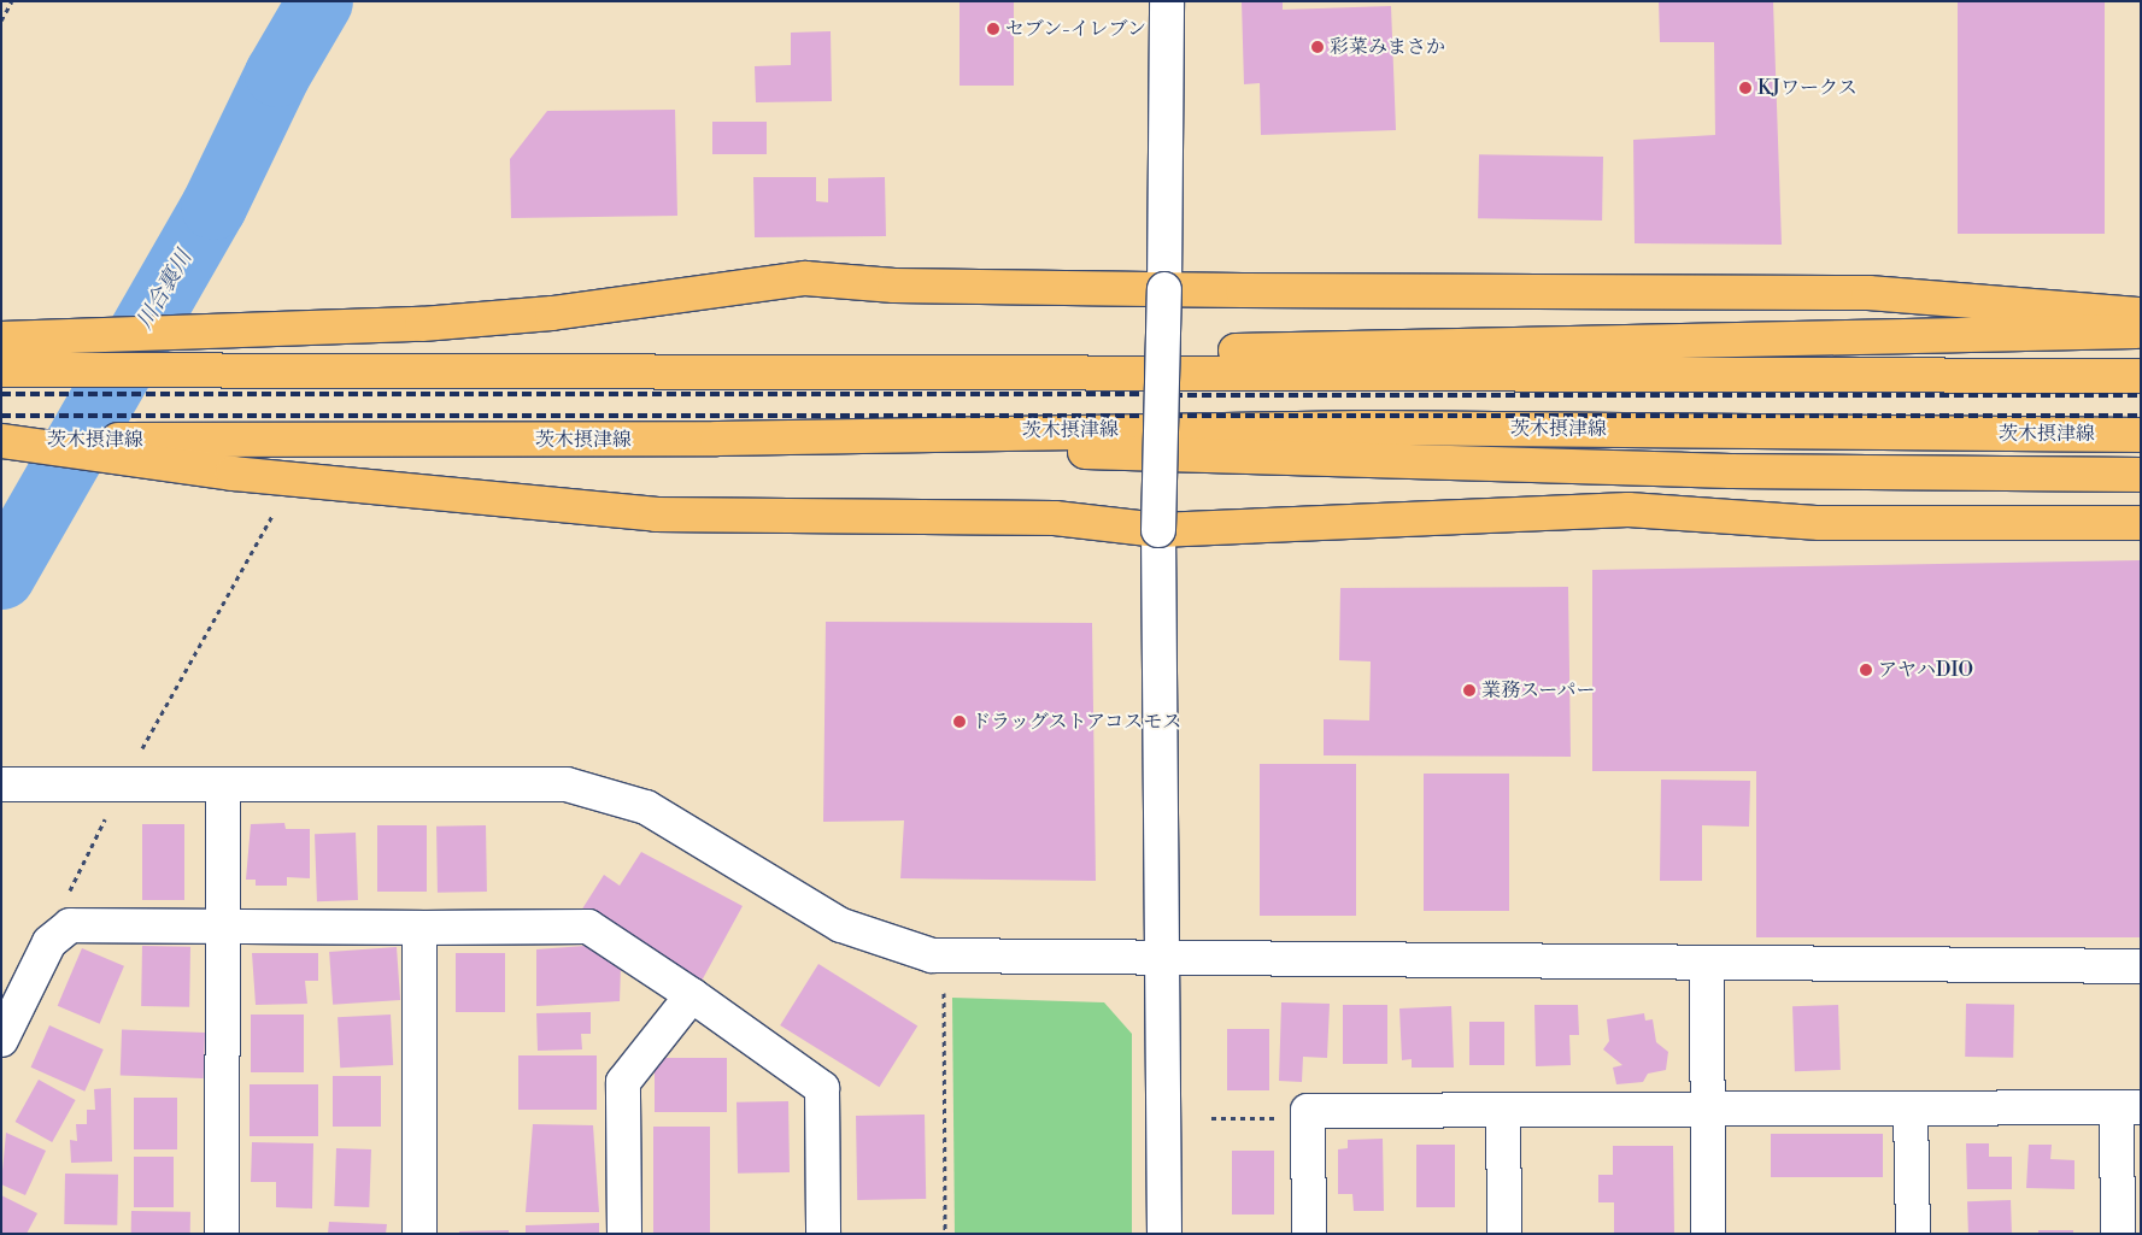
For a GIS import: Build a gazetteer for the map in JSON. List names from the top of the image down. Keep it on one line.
{"streets":{"main road":["茨木摂津線"]},"water":["川合裏川"],"places":["セブン-イレブン","彩菜みまさか","KJワークス","アヤハDIO","業務スーパー","ドラッグストアコスモス"]}
